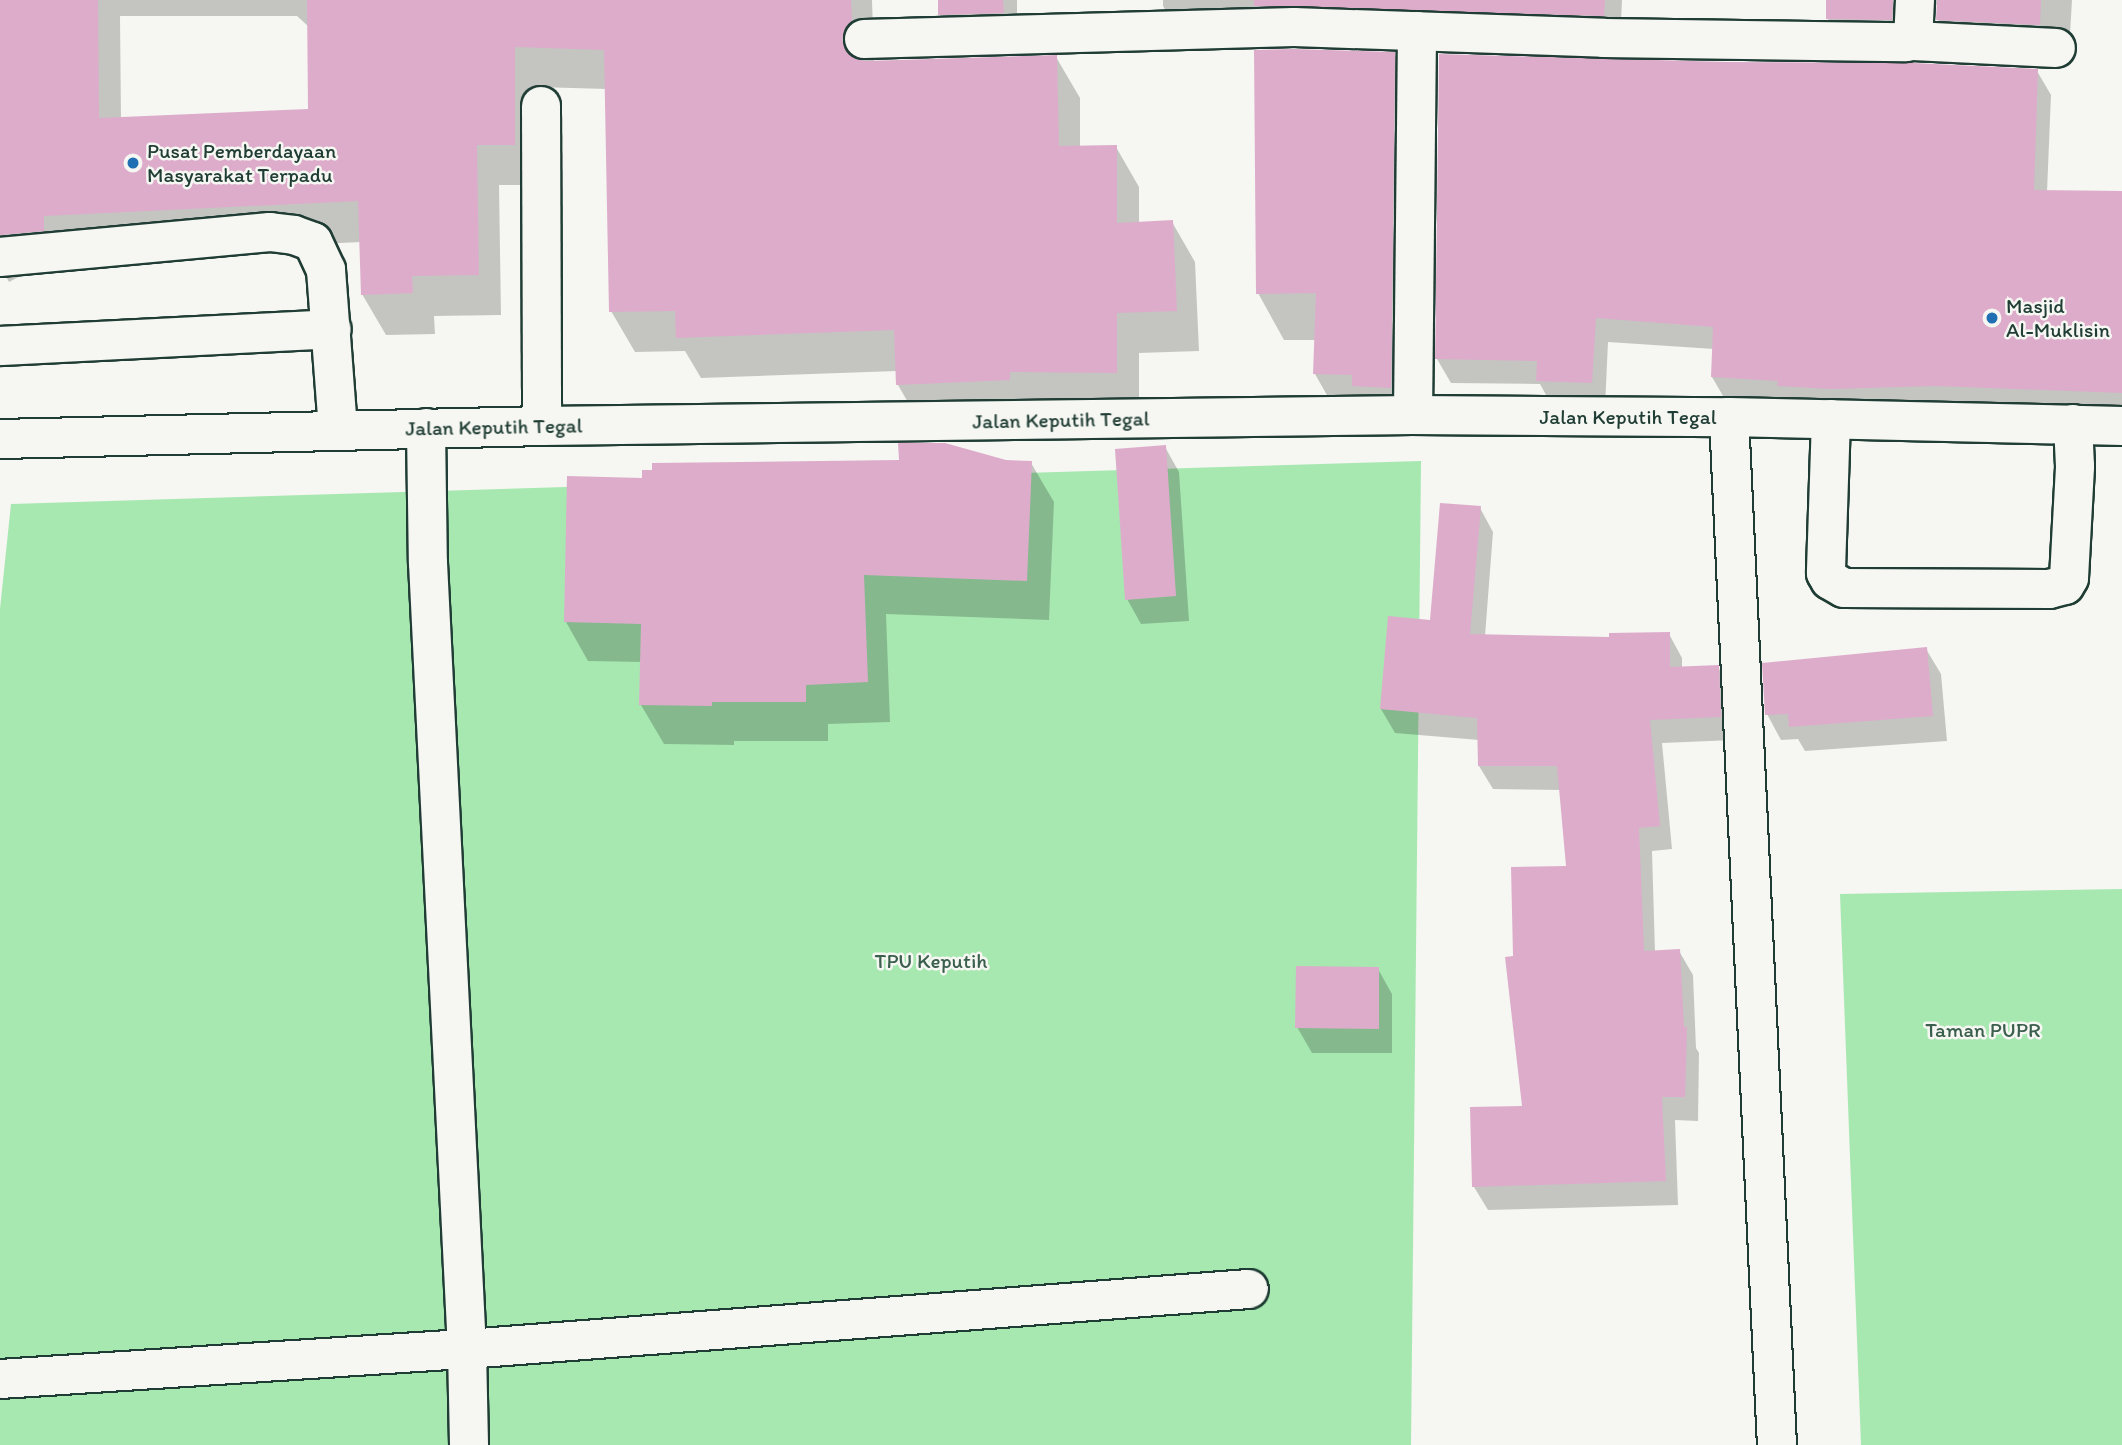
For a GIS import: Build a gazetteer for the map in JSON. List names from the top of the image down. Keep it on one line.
{"streets":{"street":["Jalan Keputih Tegal"]},"parks":["TPU Keputih","Taman PUPR"],"places":["Pusat Pemberdayaan Masyarakat Terpadu","Masjid Al-Muklisin"]}
